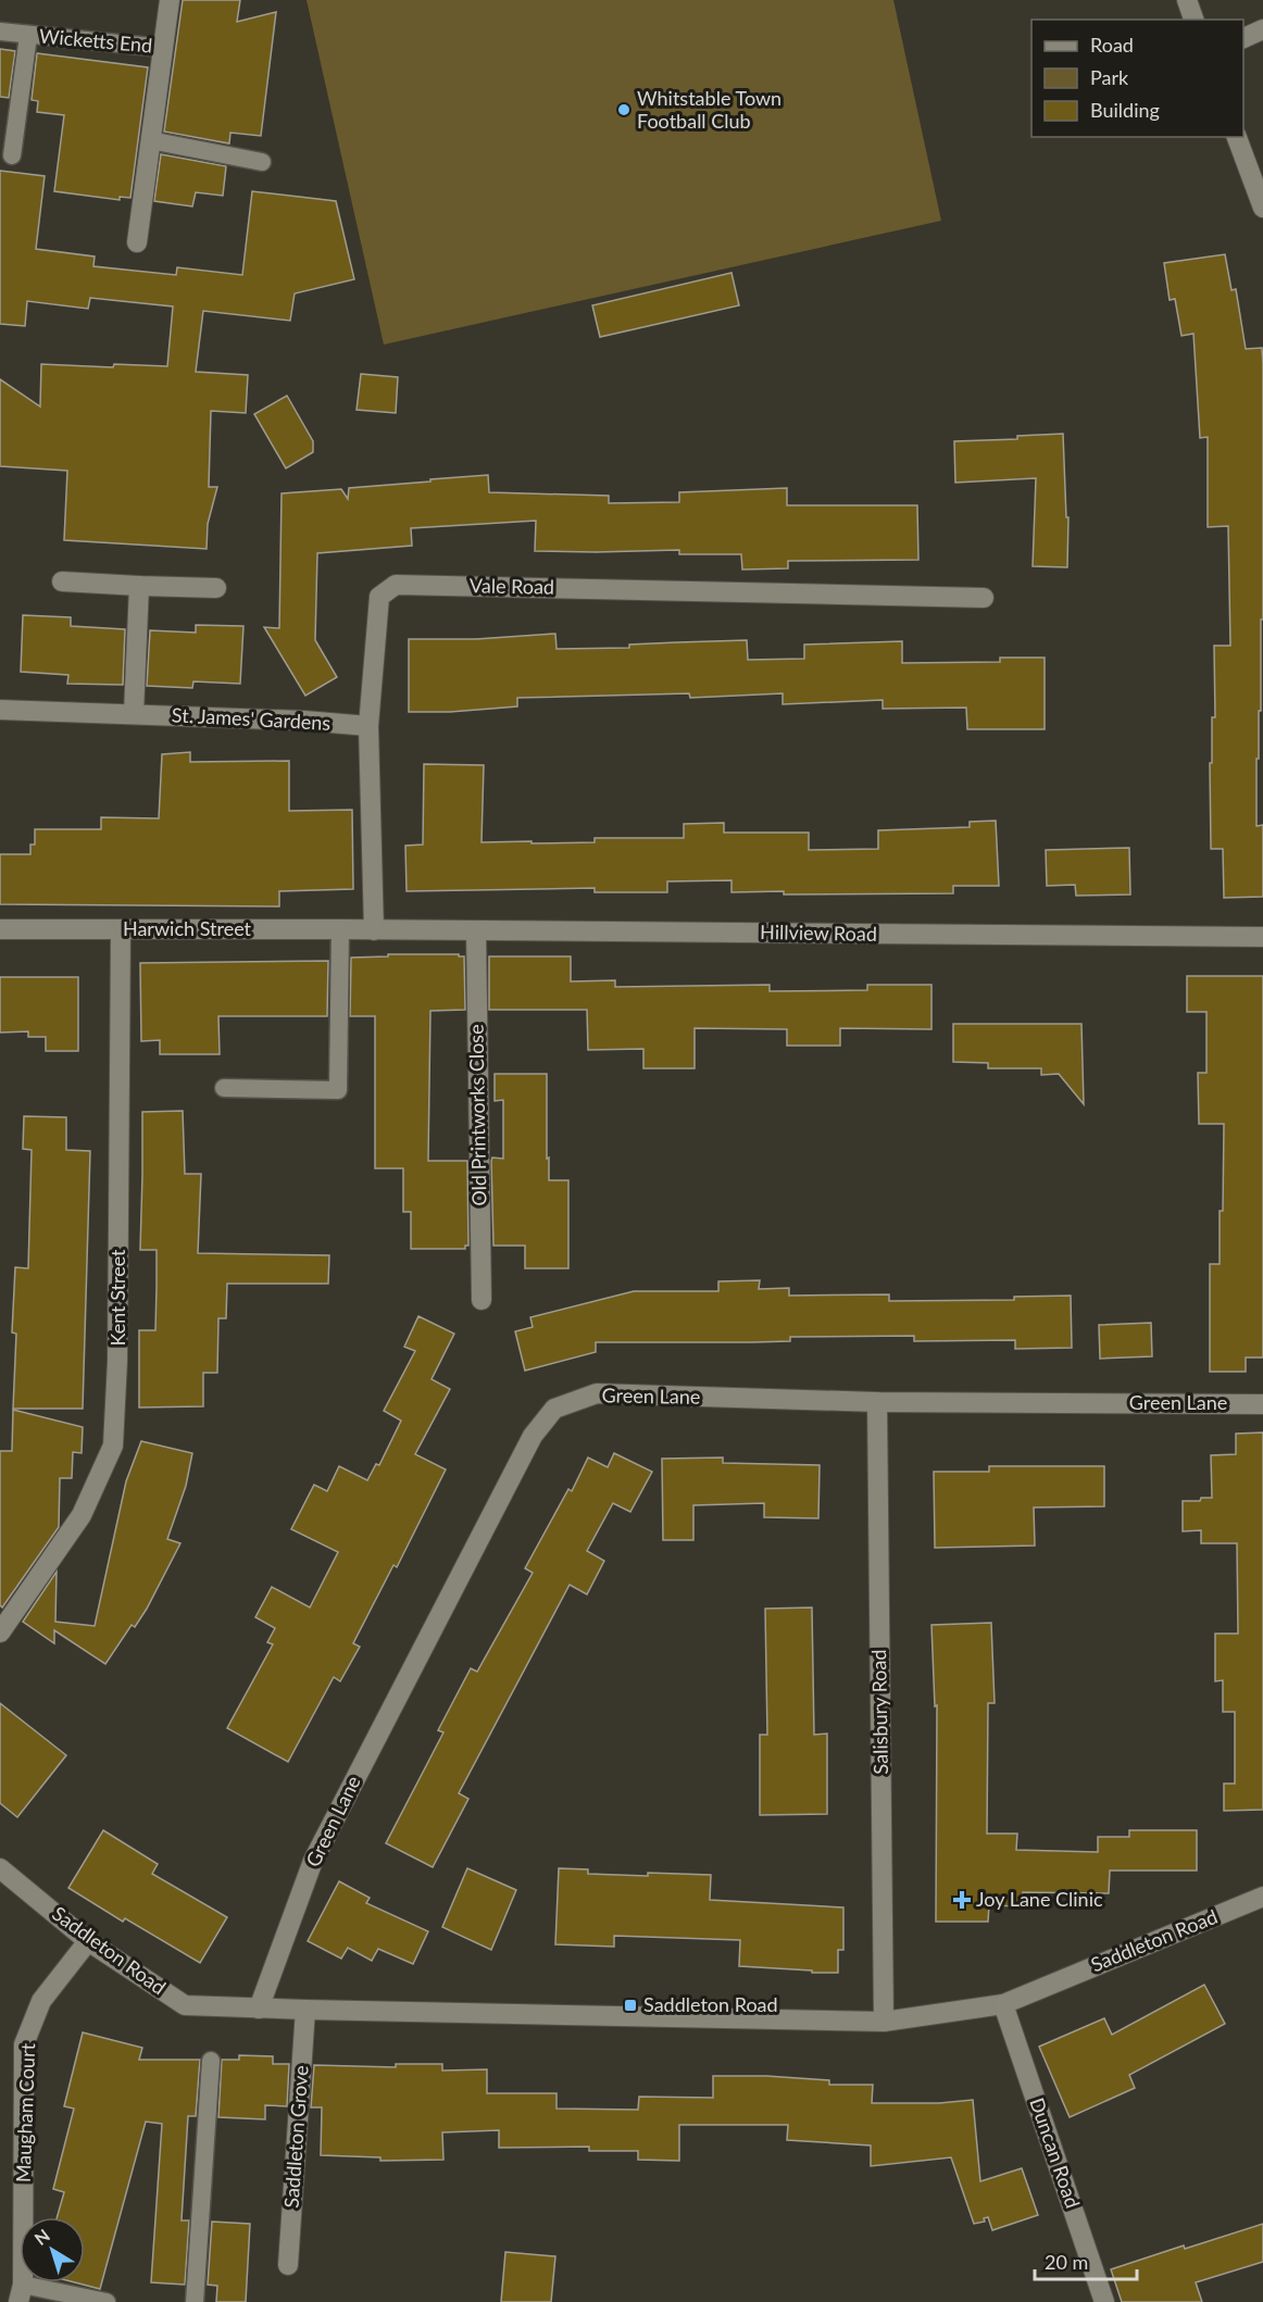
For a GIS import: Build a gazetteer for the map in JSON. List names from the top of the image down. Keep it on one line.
{"streets":{"street":["Wicketts End","Vale Road","St. James' Gardens","Harwich Street","Hillview Road","Old Printworks Close","Kent Street","Green Lane","Salisbury Road","Saddleton Road","Maugham Court","Saddleton Grove","Duncan Road"]},"crossings":[["Vale Road","St. James' Gardens"],["Vale Road","Harwich Street"],["Vale Road","Hillview Road"],["Harwich Street","Hillview Road"],["Harwich Street","Kent Street"],["Hillview Road","Old Printworks Close"],["Green Lane","Salisbury Road"],["Green Lane","Saddleton Road"],["Salisbury Road","Saddleton Road"],["Saddleton Road","Maugham Court"],["Saddleton Road","Saddleton Grove"],["Saddleton Road","Duncan Road"]],"places":{"other":["Whitstable Town Football Club"],"health":["Joy Lane Clinic"],"transit":["Saddleton Road"]},"legend":["Road","Park","Building"],"scale_bar":"20 m","north":"top left"}
